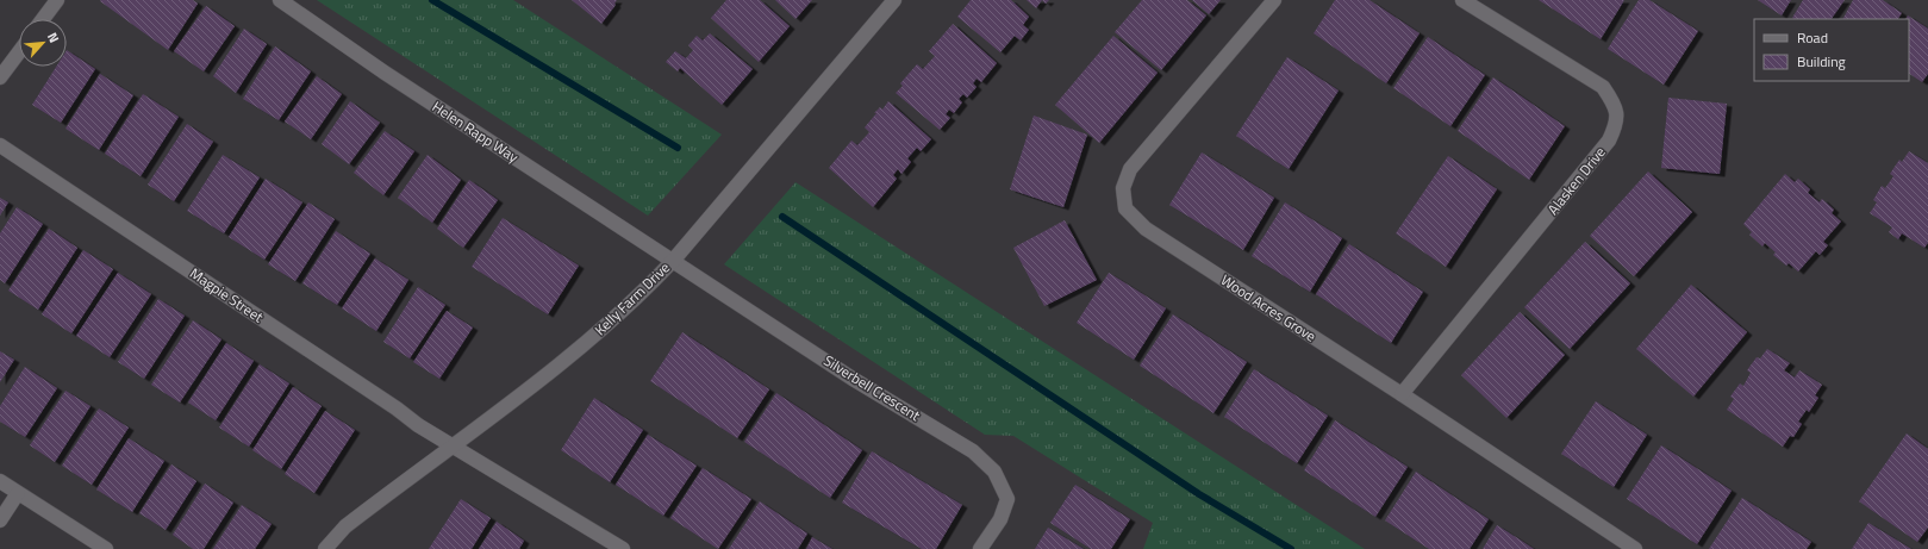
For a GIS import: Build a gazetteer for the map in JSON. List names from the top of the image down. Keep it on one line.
{"streets":{"street":["Helen Rapp Way","Alasken Drive","Magpie Street","Kelly Farm Drive","Wood Acres Grove","Silverbell Crescent"]},"crossings":[["Helen Rapp Way","Kelly Farm Drive"],["Helen Rapp Way","Silverbell Crescent"],["Alasken Drive","Wood Acres Grove"],["Magpie Street","Kelly Farm Drive"],["Kelly Farm Drive","Silverbell Crescent"]],"legend":["Road","Building"],"north":"top right"}
